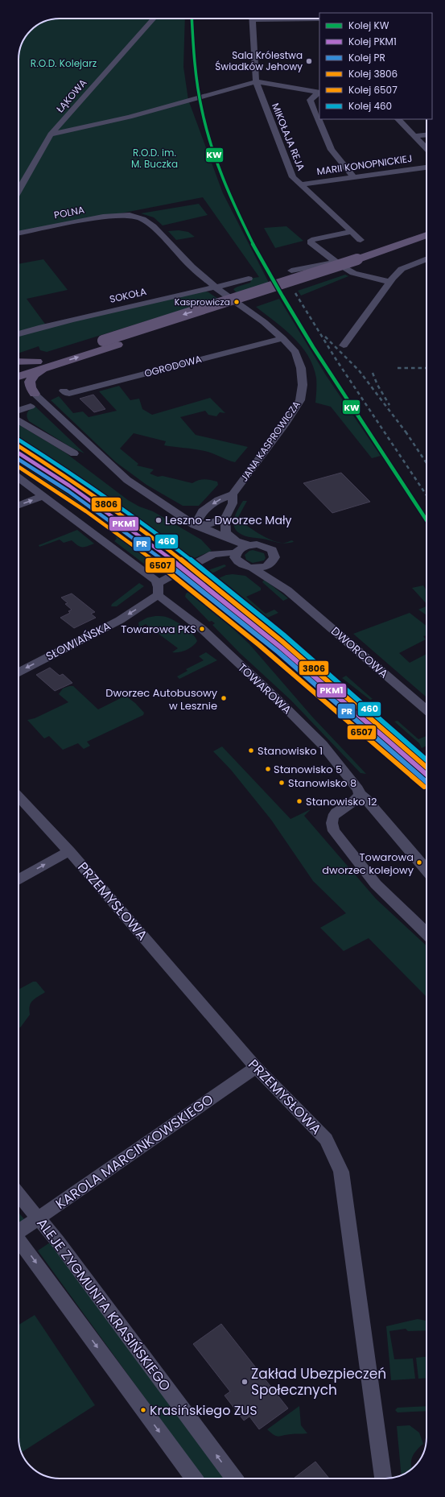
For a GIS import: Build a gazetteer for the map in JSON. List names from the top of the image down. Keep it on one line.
{"streets":{"street":["ŁĄKOWA","MIKOŁAJA REJA","MARII KONOPNICKIEJ","POLNA","SOKOŁA","OGRODOWA","JANA KASPROWICZA","SŁOWIAŃSKA","DWORCOWA","TOWAROWA","PRZEMYSŁOWA","KAROLA MARCINKOWSKIEGO","ALEJE ZYGMUNTA KRASIŃSKIEGO"]},"crossings":[["MIKOŁAJA REJA","MARII KONOPNICKIEJ"],["POLNA","JANA KASPROWICZA"],["SOKOŁA","JANA KASPROWICZA"],["OGRODOWA","JANA KASPROWICZA"],["SŁOWIAŃSKA","DWORCOWA"],["SŁOWIAŃSKA","TOWAROWA"],["PRZEMYSŁOWA","KAROLA MARCINKOWSKIEGO"],["KAROLA MARCINKOWSKIEGO","ALEJE ZYGMUNTA KRASIŃSKIEGO"]],"one_way":["SŁOWIAŃSKA"],"parks":["R.O.D. Kolejarz","R.O.D. im. M. Buczka"],"places":["Sala Królestwa Świadków Jehowy","Kasprowicza","Leszno - Dworzec Mały","Towarowa PKS","Dworzec Autobusowy w Lesznie","Stanowisko 1","Stanowisko 5","Stanowisko 8","Stanowisko 12","Towarowa dworzec kolejowy","Zakład Ubezpieczeń Społecznych","Krasińskiego ZUS"],"lines":["rail line KW","rail line 460","rail line 3806","rail line PKM1","rail line PR","rail line 6507"],"legend":["Kolej KW","Kolej PKM1","Kolej PR","Kolej 3806","Kolej 6507","Kolej 460"]}
